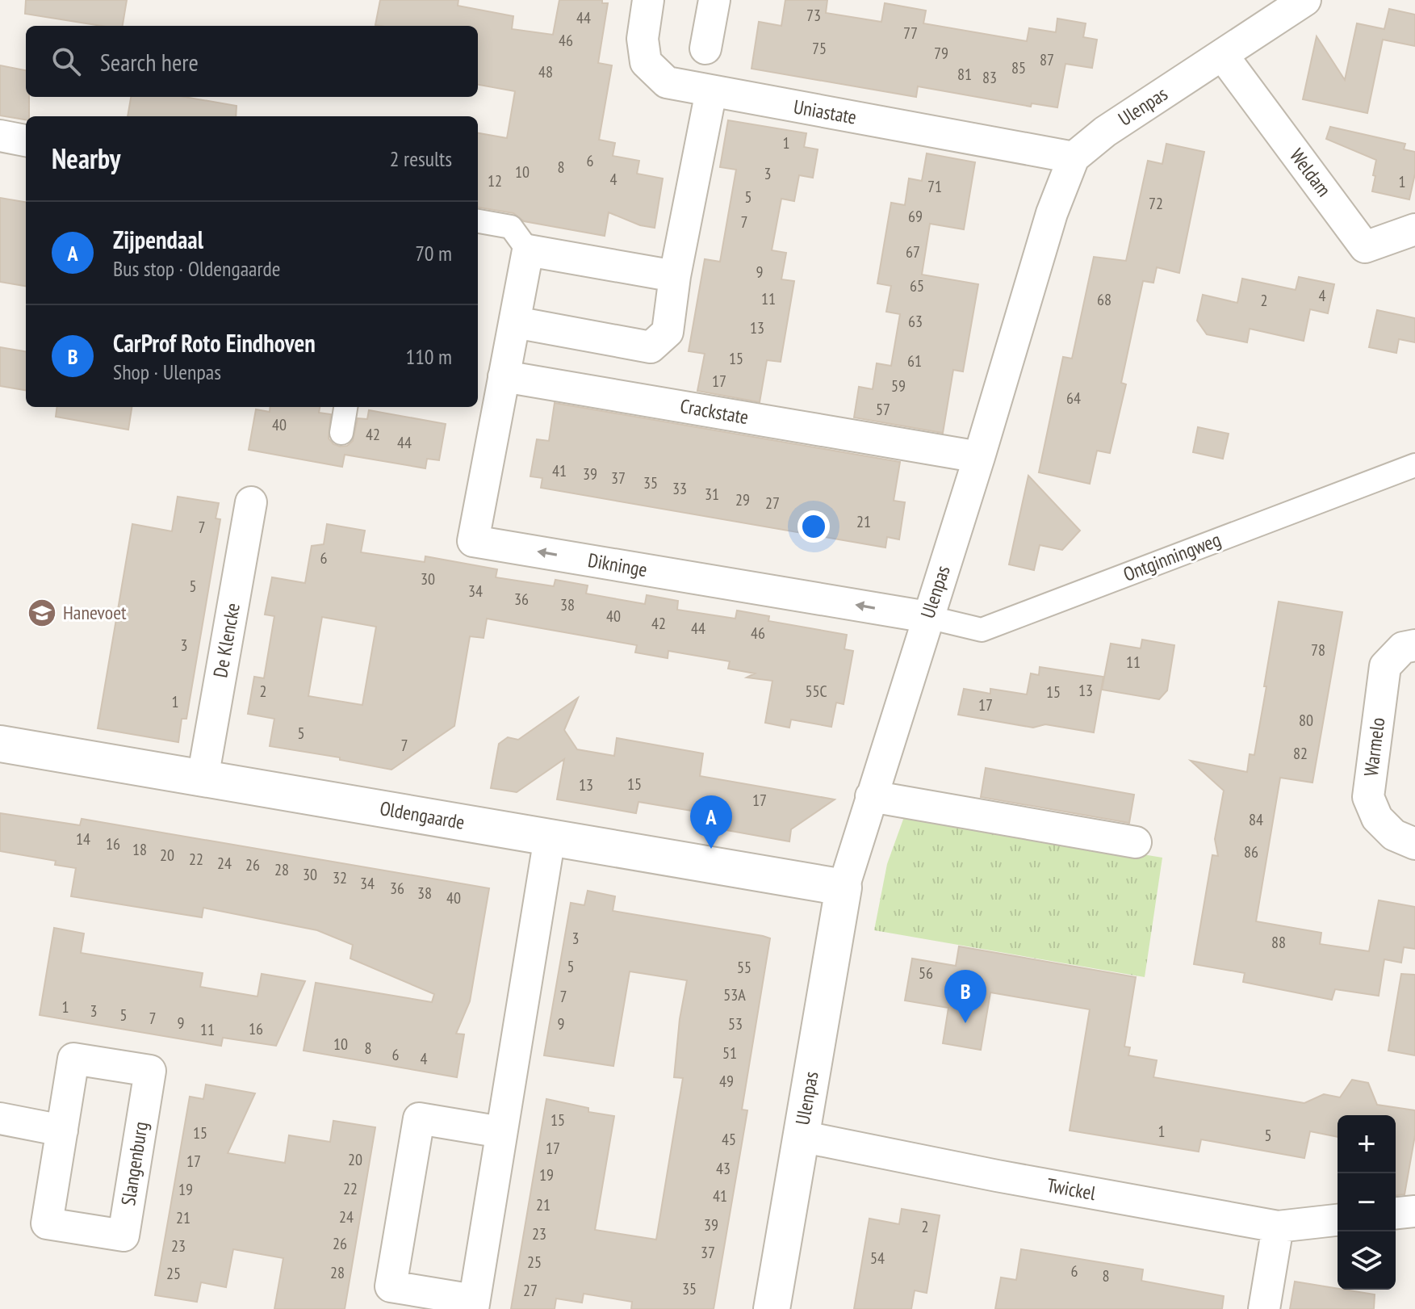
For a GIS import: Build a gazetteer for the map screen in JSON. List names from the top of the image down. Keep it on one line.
{"streets":{"street":["Ulenpas","Uniastate","Weldam","Crackstate","Ontginningweg","Dikninge","De Klencke","Warmelo","Oldengaarde","Slangenburg","Twickel"]},"crossings":[["Ulenpas","Uniastate"],["Ulenpas","Weldam"],["Ulenpas","Crackstate"],["Ulenpas","Ontginningweg"],["Ulenpas","Dikninge"],["Ulenpas","Oldengaarde"],["Ulenpas","Twickel"],["Crackstate","Dikninge"],["Ontginningweg","Dikninge"],["De Klencke","Oldengaarde"]],"places":{"school or university":["Hanevoet"]},"house_numbers":["73","44","77","46","75","79","87","85","48","81","83","1","6","8","10","3","4","12","1","71","5","72","69","7","67","9","65","4","11","68","2","63","13","15","61","17","59","64","57","40","42","44","41","39","37","35","33","31","29","27","21","7","6","30","5","34","36","38","40","42","44","46","3","78","11","13","2","55C","15","1","17","80","5","7","82","15","13","17","84","14","16","18","86","20","22","24","26","28","30","32","34","36","38","40","3","88","5","55","56","53A","7","1","3","5","7","9","9","53","16","11","10","8","51","6","4","49","15","1","15","5","45","17","20","17","43","19","22","19","41","21","24","21","39","2","23","26","23","37","54","25","6","28","25","8","35","27"],"page":{"search":"Search here","heading":["Nearby","2 results"],"list":[{"mark":"A","name":"Zijpendaal","note":"Bus stop · Oldengaarde","value":"70 m"},{"mark":"B","name":"CarProf Roto Eindhoven","note":"Shop · Ulenpas","value":"110 m"}],"pins":["A","B"],"map_buttons":["+","−"]}}
